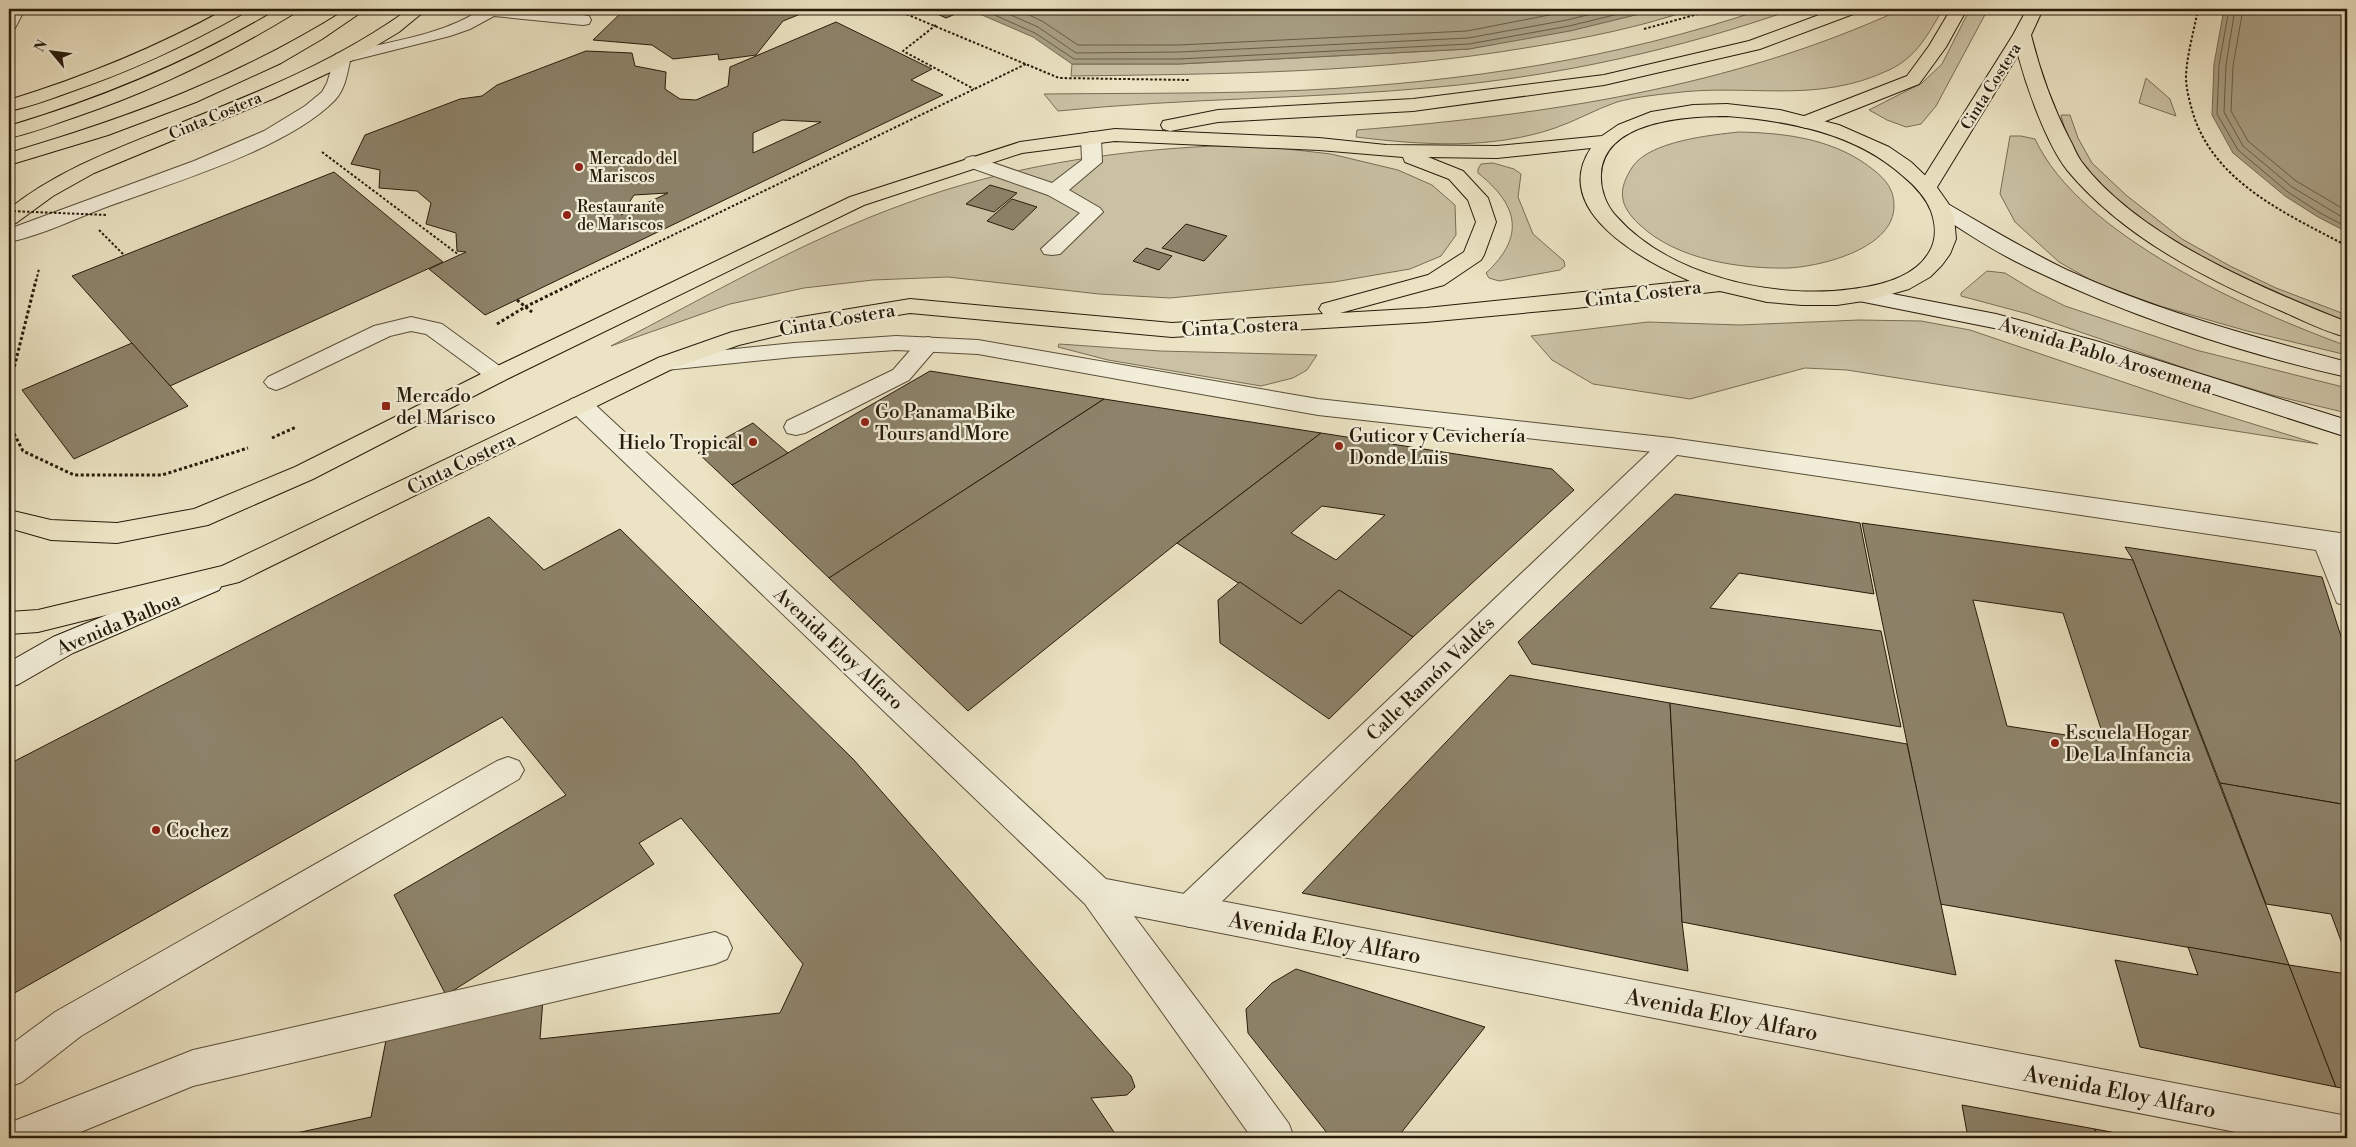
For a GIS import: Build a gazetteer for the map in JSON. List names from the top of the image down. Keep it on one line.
{"streets":{"main road":["Cinta Costera"],"street":["Avenida Pablo Arosemena","Avenida Balboa","Avenida Eloy Alfaro","Calle Ramón Valdés"]},"crossings":[["Cinta Costera","Avenida Balboa"],["Cinta Costera","Avenida Eloy Alfaro"],["Avenida Eloy Alfaro","Calle Ramón Valdés"]],"places":{"other":["Mercado del Mariscos","Restaurante de Mariscos","Go Panama Bike Tours and More","Hielo Tropical","Guticor y Cevichería Donde Luis","Escuela Hogar De La Infancia","Cochez"],"transit":["Mercado del Marisco"]},"north":"top left"}
